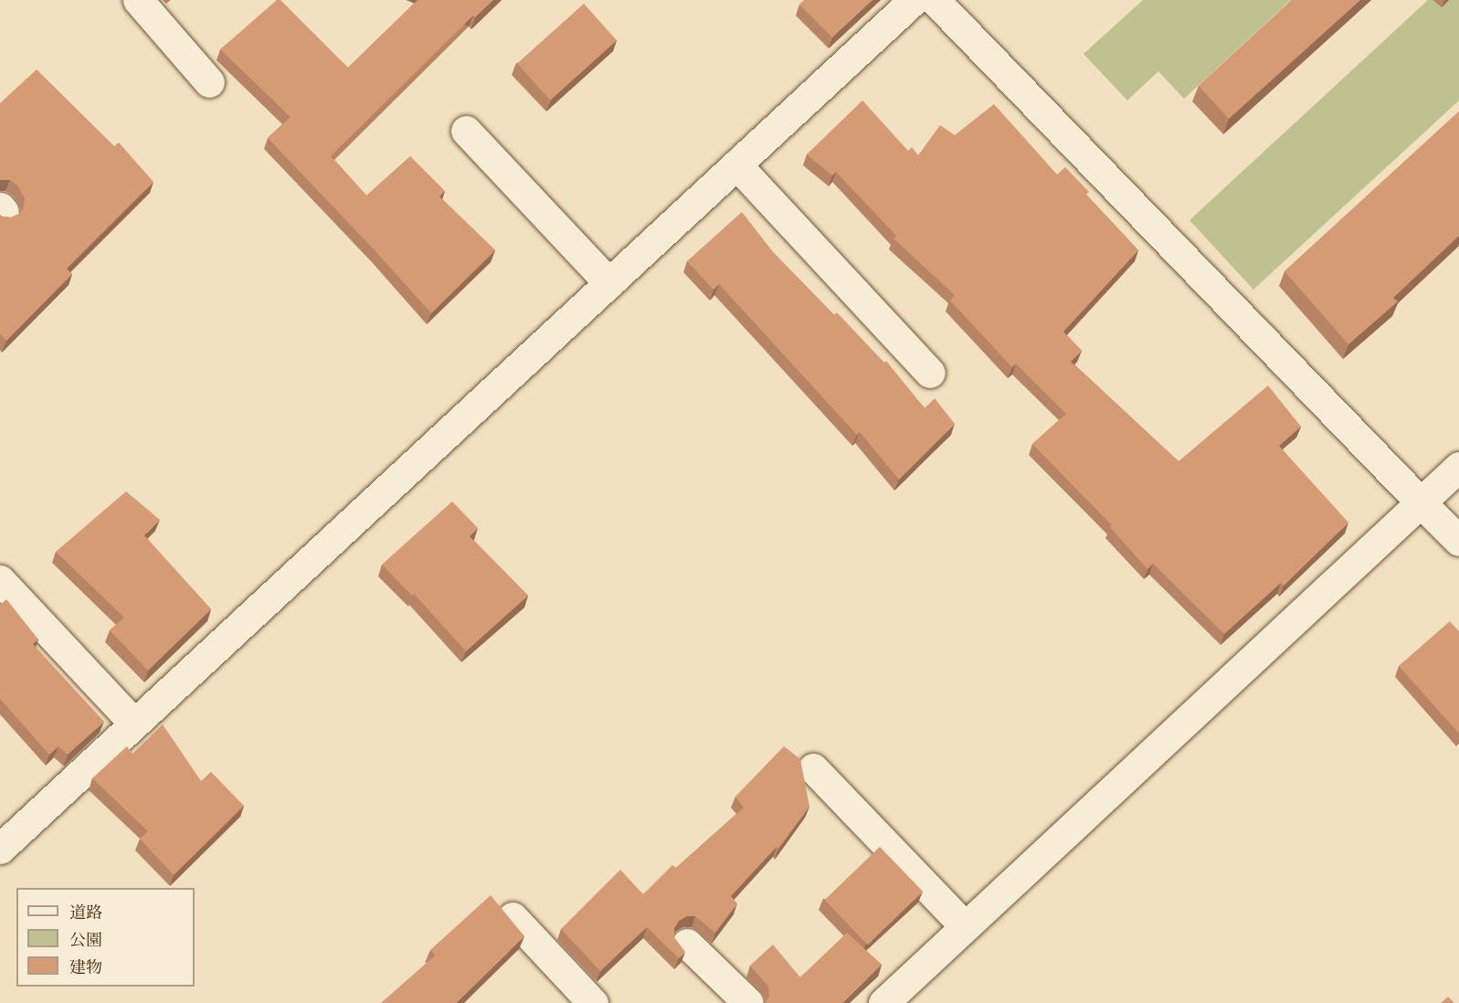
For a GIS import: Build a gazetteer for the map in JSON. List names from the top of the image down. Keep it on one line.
{"legend":["道路","公園","建物"]}
